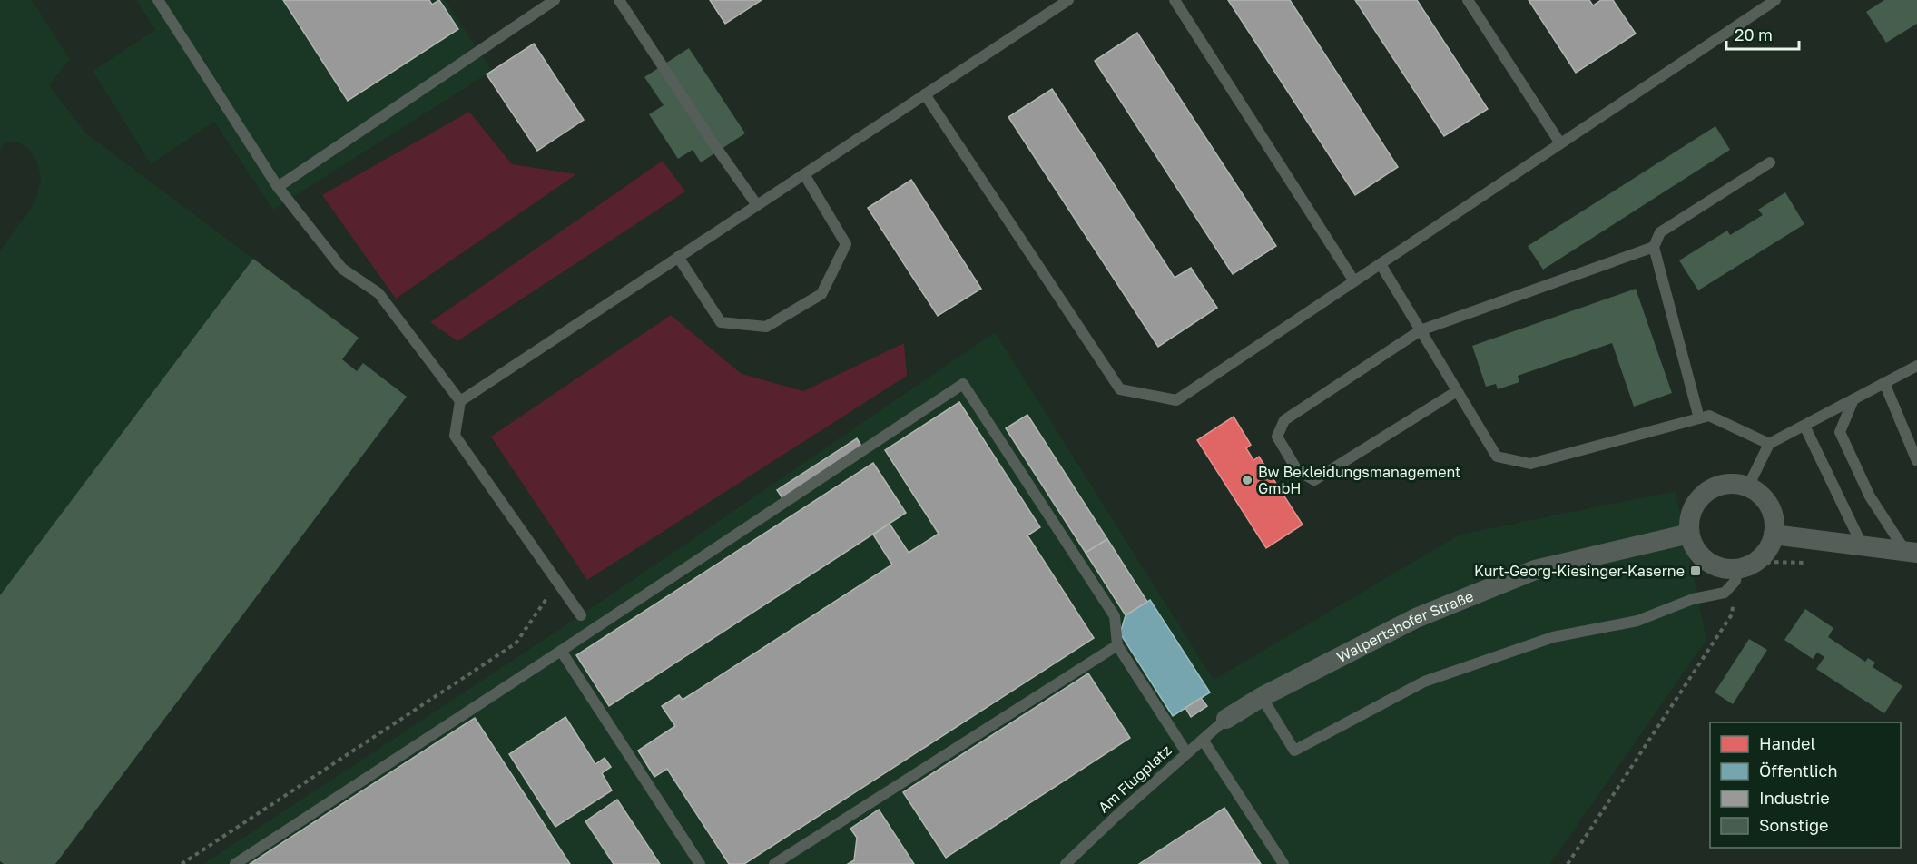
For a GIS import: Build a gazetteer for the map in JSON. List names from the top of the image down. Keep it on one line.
{"streets":{"street":["Walpertshofer Straße"],"lane":["Am Flugplatz"]},"crossings":[["Walpertshofer Straße","Am Flugplatz"]],"places":{"other":["Bw Bekleidungsmanagement GmbH"],"transit":["Kurt-Georg-Kiesinger-Kaserne"]},"legend":["Handel","Öffentlich","Industrie","Sonstige"],"scale_bar":"20 m"}
